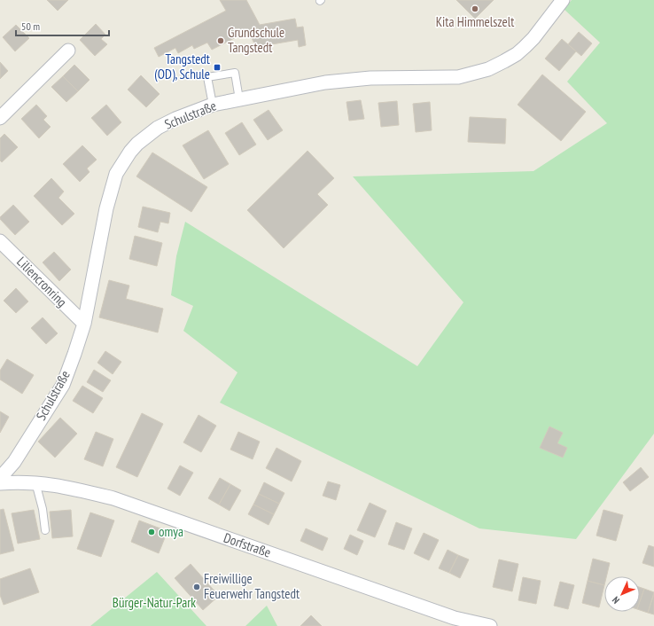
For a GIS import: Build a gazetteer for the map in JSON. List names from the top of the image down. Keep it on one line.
{"streets":{"street":["Schulstraße","Liliencronring","Dorfstraße"]},"crossings":[["Schulstraße","Liliencronring"]],"parks":["Bürger-Natur-Park"],"places":{"other":["Kita Himmelszelt","Grundschule Tangstedt","omya","Freiwillige Feuerwehr Tangstedt"],"transit":["Tangstedt (OD), Schule"]},"scale_bar":"50 m","north":"bottom left"}
